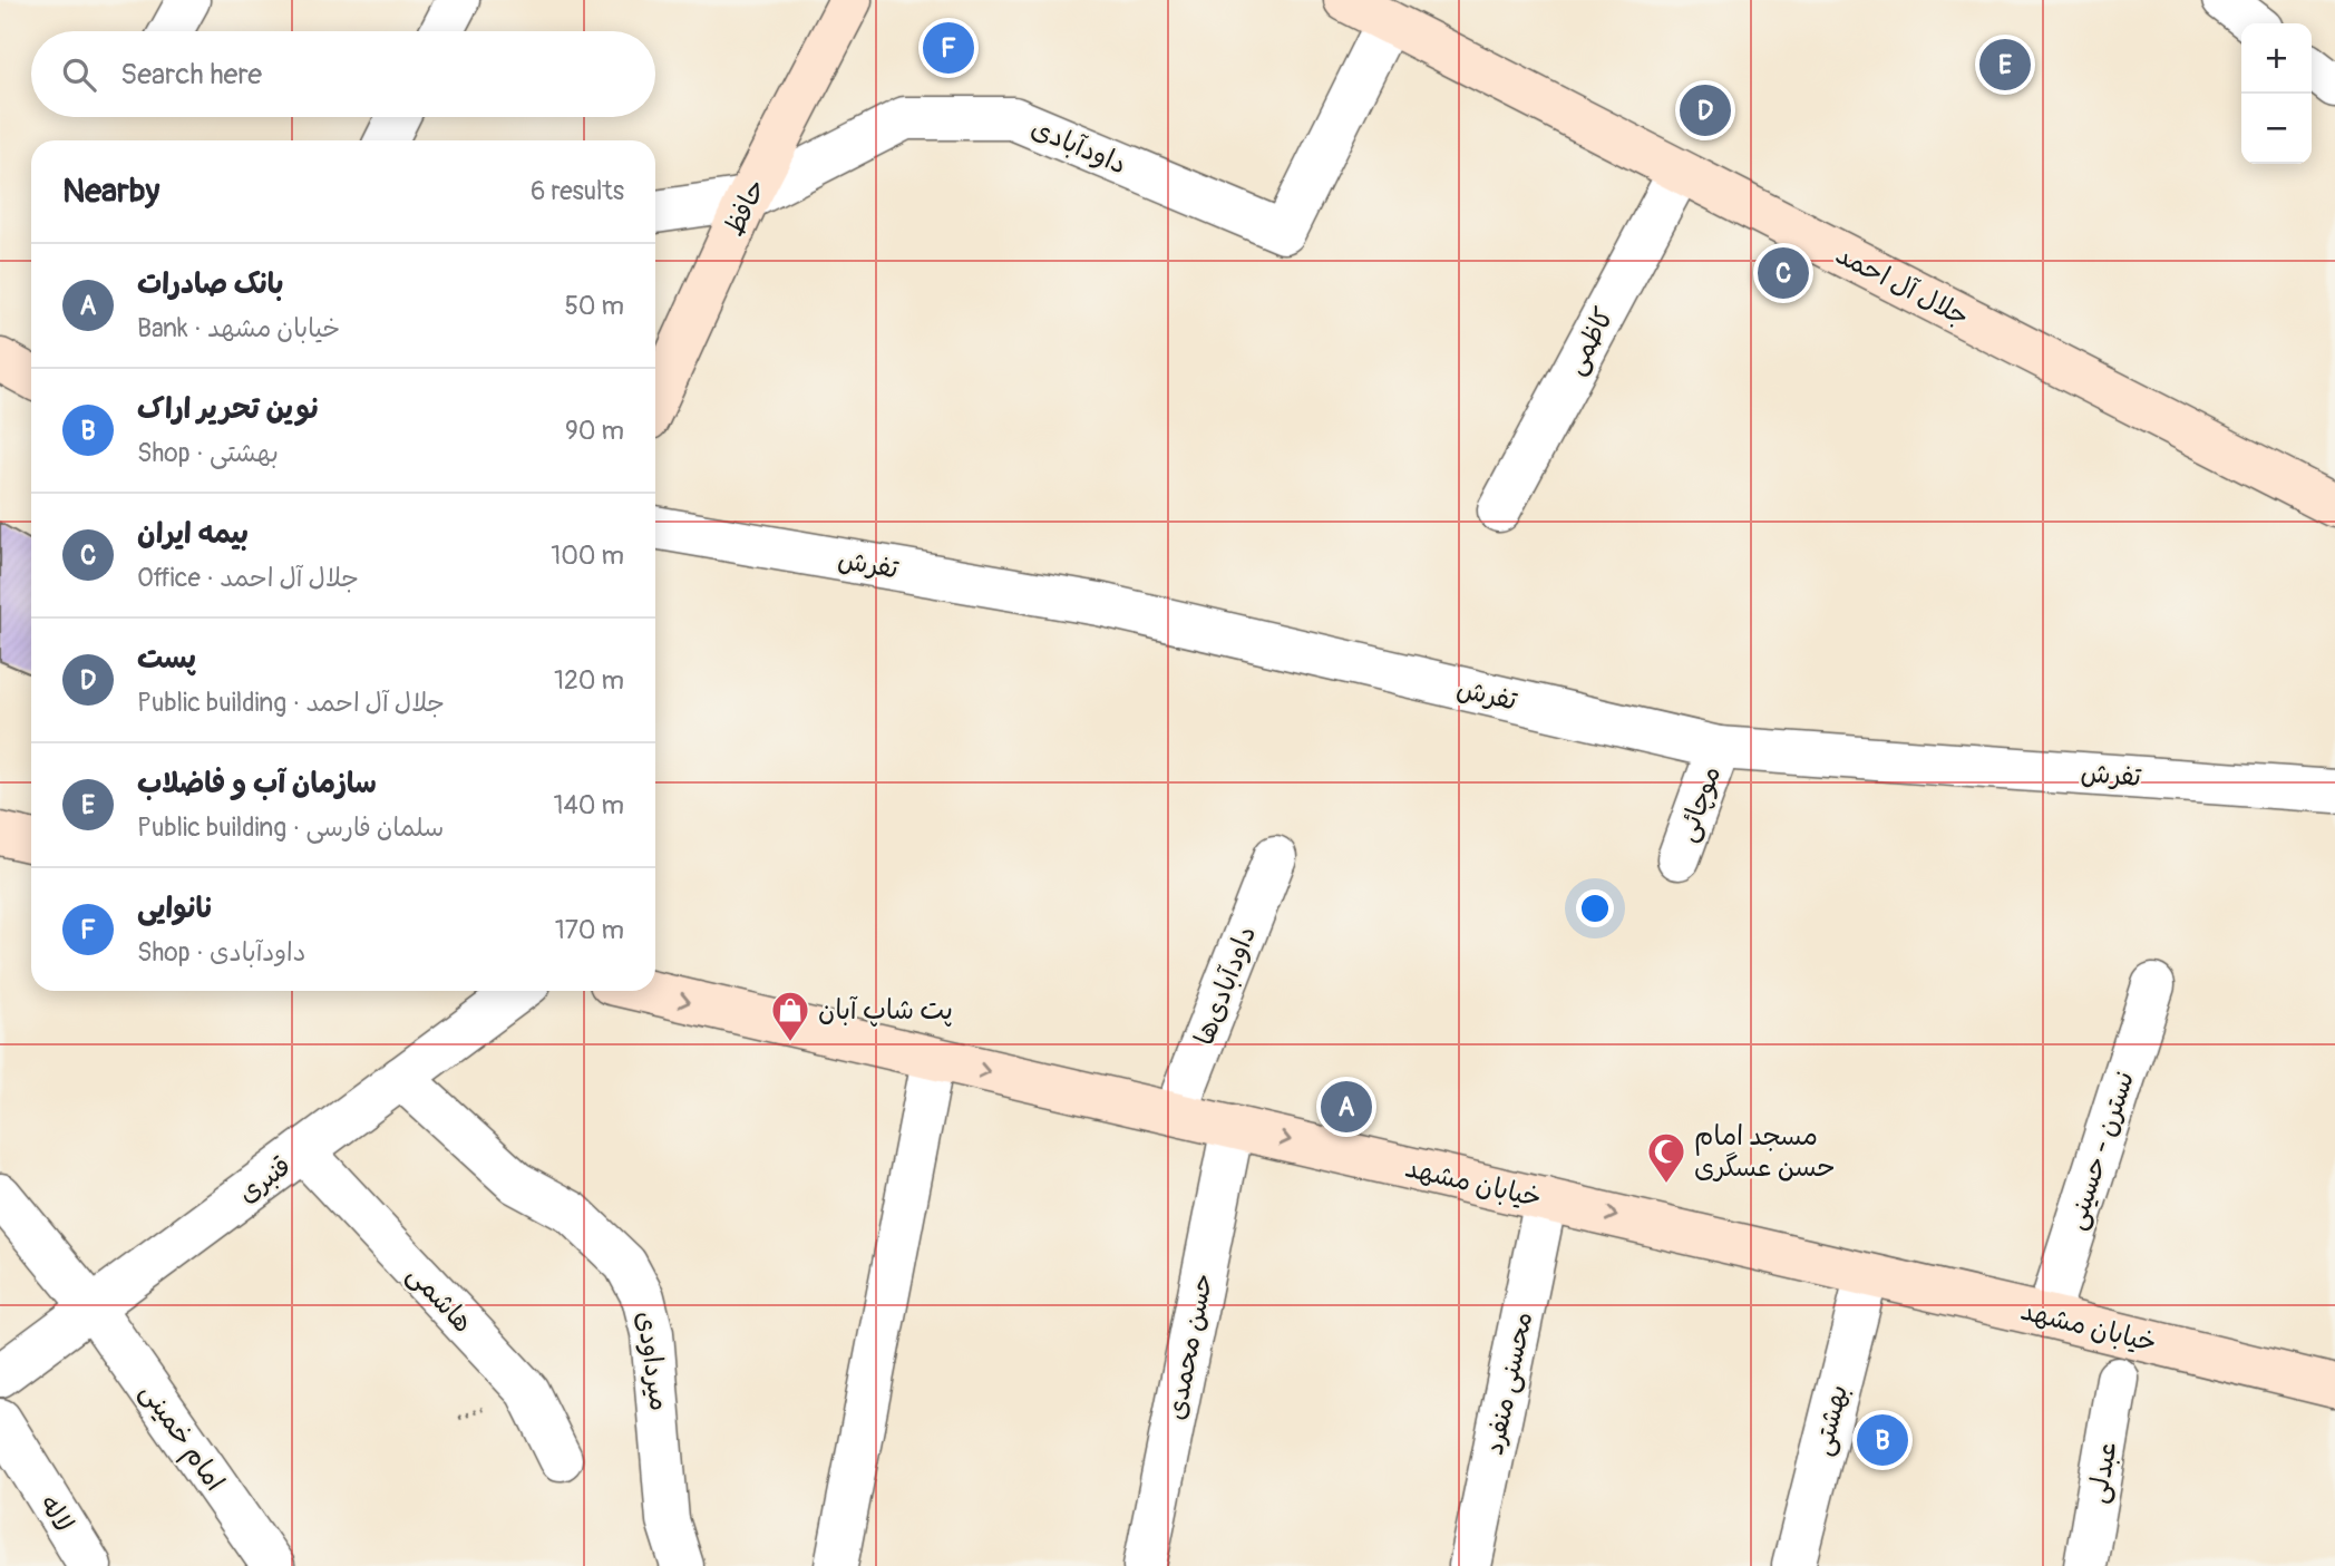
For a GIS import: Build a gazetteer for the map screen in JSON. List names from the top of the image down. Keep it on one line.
{"streets":{"street":["داودآبادی","حافظ","جلال آل احمد","کاظمی","تفرش","موچائی","داودآبادی‌ها","نسترن - حسینی","قنبری","خیابان مشهد","هاشمی","حسن محمدی","میرداودی","محسنی منفرد","بهشتی","امام خمینی","عبدلی","لاله"]},"crossings":[["داودآبادی","حافظ"],["داودآبادی","جلال آل احمد"],["جلال آل احمد","کاظمی"],["تفرش","موچائی"],["داودآبادی‌ها","خیابان مشهد"],["نسترن - حسینی","خیابان مشهد"],["قنبری","هاشمی"],["قنبری","میرداودی"],["قنبری","امام خمینی"],["خیابان مشهد","حسن محمدی"],["خیابان مشهد","محسنی منفرد"],["خیابان مشهد","بهشتی"]],"one_way":["خیابان مشهد"],"places":{"shop":["پت شاپ آبان"],"mosque":["مسجد امام حسن عسگری"]},"page":{"pins":["F","E","D","C","A","B"],"map_buttons":["+","−"],"search":"Search here","heading":["Nearby","6 results"],"list":[{"mark":"A","name":"بانک صادرات","note":"Bank · خیابان مشهد","value":"50 m"},{"mark":"B","name":"نوین تحریر اراک","note":"Shop · بهشتی","value":"90 m"},{"mark":"C","name":"بیمه ایران","note":"Office · جلال آل احمد","value":"100 m"},{"mark":"D","name":"پست","note":"Public building · جلال آل احمد","value":"120 m"},{"mark":"E","name":"سازمان آب و فاضلاب","note":"Public building · سلمان فارسی","value":"140 m"},{"mark":"F","name":"نانوایی","note":"Shop · داودآبادی","value":"170 m"}]}}
